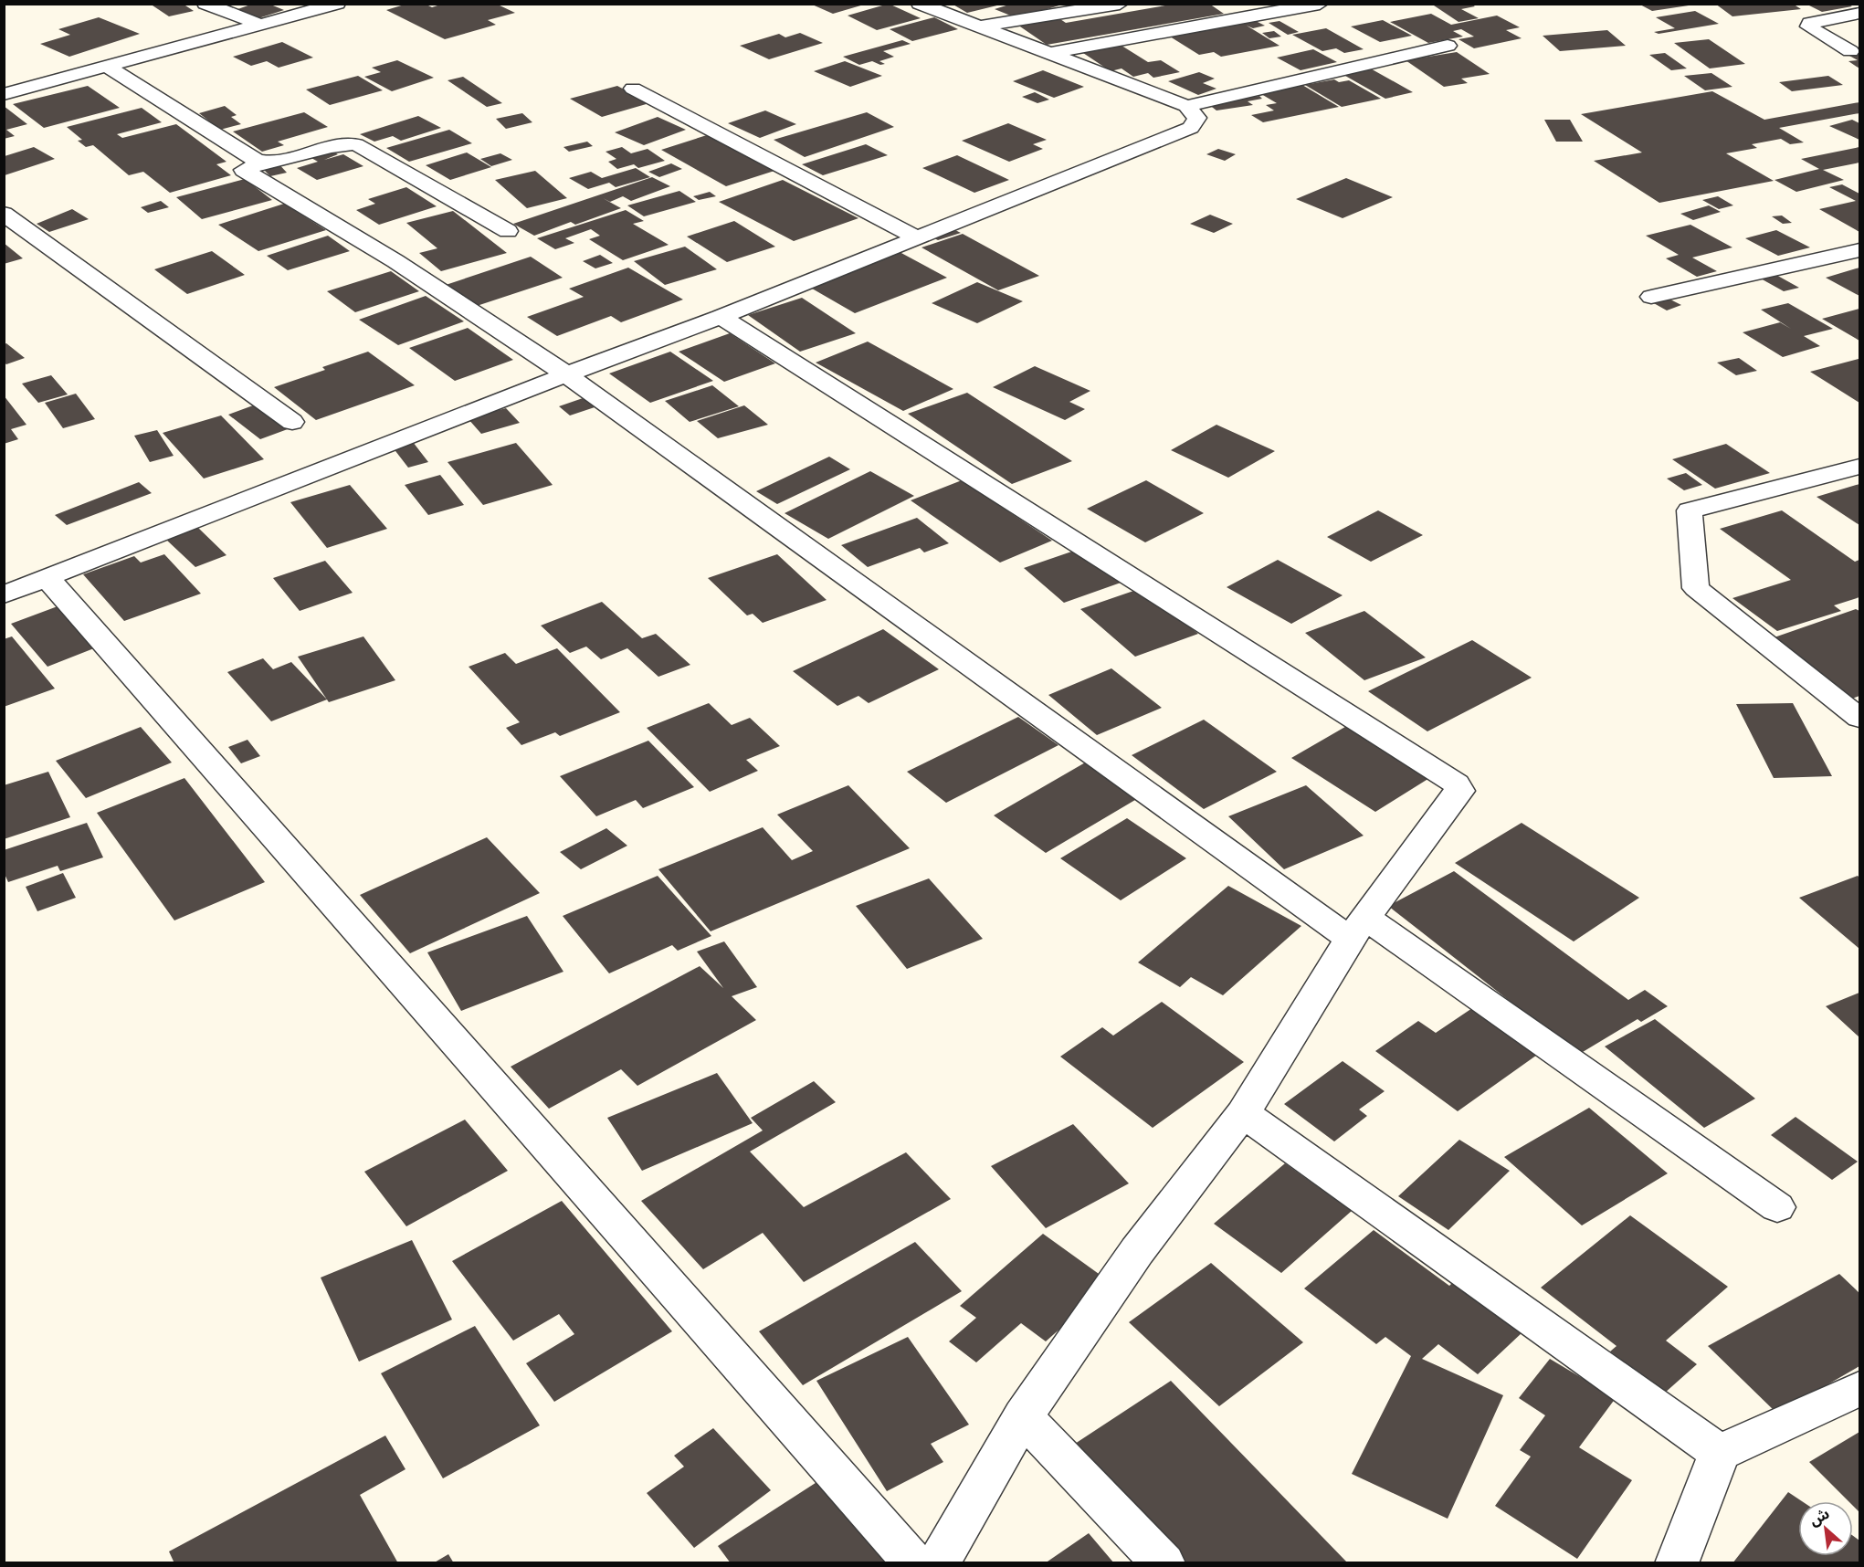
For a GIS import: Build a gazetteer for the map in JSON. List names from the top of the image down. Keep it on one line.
{"north":"top left"}
